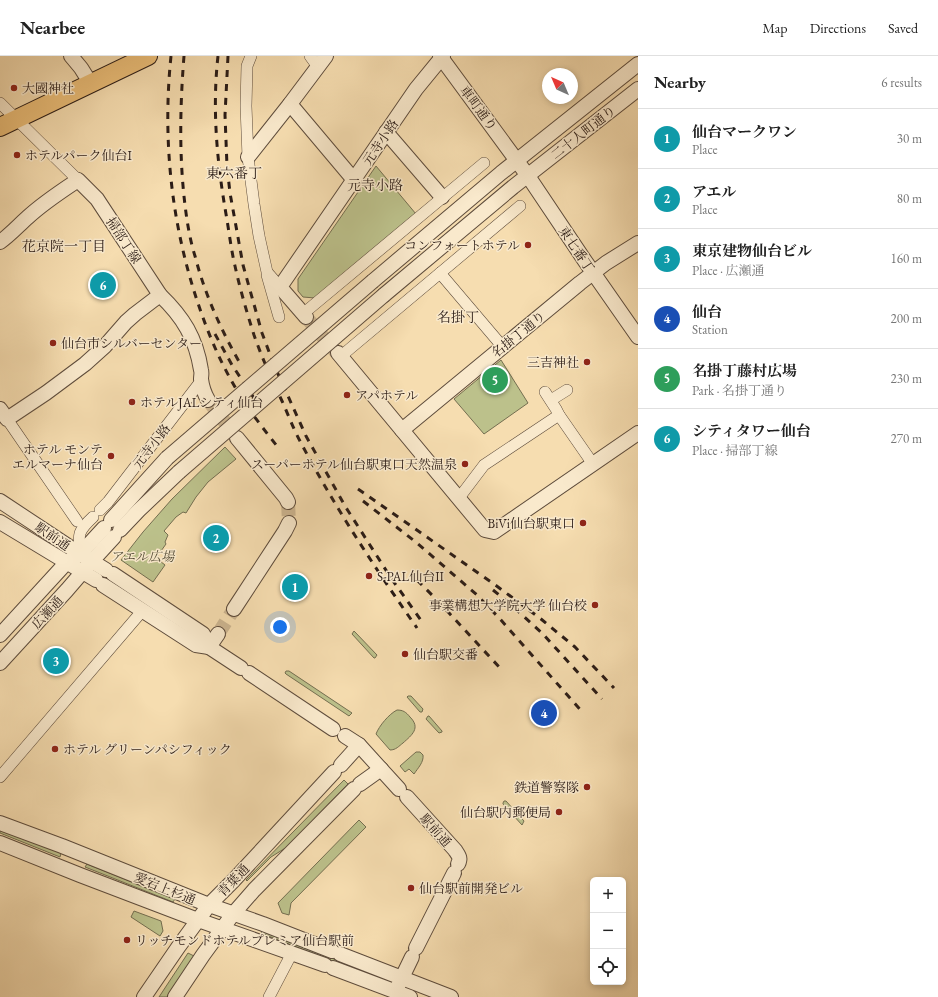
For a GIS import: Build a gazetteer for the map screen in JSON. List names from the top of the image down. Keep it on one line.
{"streets":{"street":["車町通り","二十人町通り","元寺小路","掃部丁線","東七番丁","名掛丁通り","駅前通","広瀬通","青葉通","愛宕上杉通"]},"crossings":[["車町通り","二十人町通り"],["車町通り","元寺小路"],["車町通り","東七番丁"],["二十人町通り","東七番丁"],["二十人町通り","広瀬通"],["元寺小路","掃部丁線"],["東七番丁","名掛丁通り"],["駅前通","広瀬通"],["駅前通","青葉通"],["駅前通","愛宕上杉通"],["青葉通","愛宕上杉通"]],"districts":["東六番丁","元寺小路","花京院一丁目","名掛丁"],"parks":["アエル広場"],"places":["大國神社","ホテルパーク仙台I","コンフォートホテル","仙台市シルバーセンター","三吉神社","アパホテル","ホテルJALシティ仙台","ホテル モンテ エルマーナ仙台","スーパーホテル仙台駅東口天然温泉","BiVi仙台駅東口","S-PAL仙台II","事業構想大学院大学 仙台校","仙台駅交番","ホテル グリーンパシフィック","鉄道警察隊","仙台駅内郵便局","仙台駅前開発ビル","リッチモンドホテルプレミア仙台駅前"],"north":"top left","page":{"header":"Nearbee","nav":["Map","Directions","Saved"],"heading":["Nearby","6 results"],"list":[{"mark":"1","name":"仙台マークワン","note":"Place","value":"30 m"},{"mark":"2","name":"アエル","note":"Place","value":"80 m"},{"mark":"3","name":"東京建物仙台ビル","note":"Place · 広瀬通","value":"160 m"},{"mark":"4","name":"仙台","note":"Station","value":"200 m"},{"mark":"5","name":"名掛丁藤村広場","note":"Park · 名掛丁通り","value":"230 m"},{"mark":"6","name":"シティタワー仙台","note":"Place · 掃部丁線","value":"270 m"}],"pins":["6","5","2","1","3","4"],"map_buttons":["+","−"]}}
